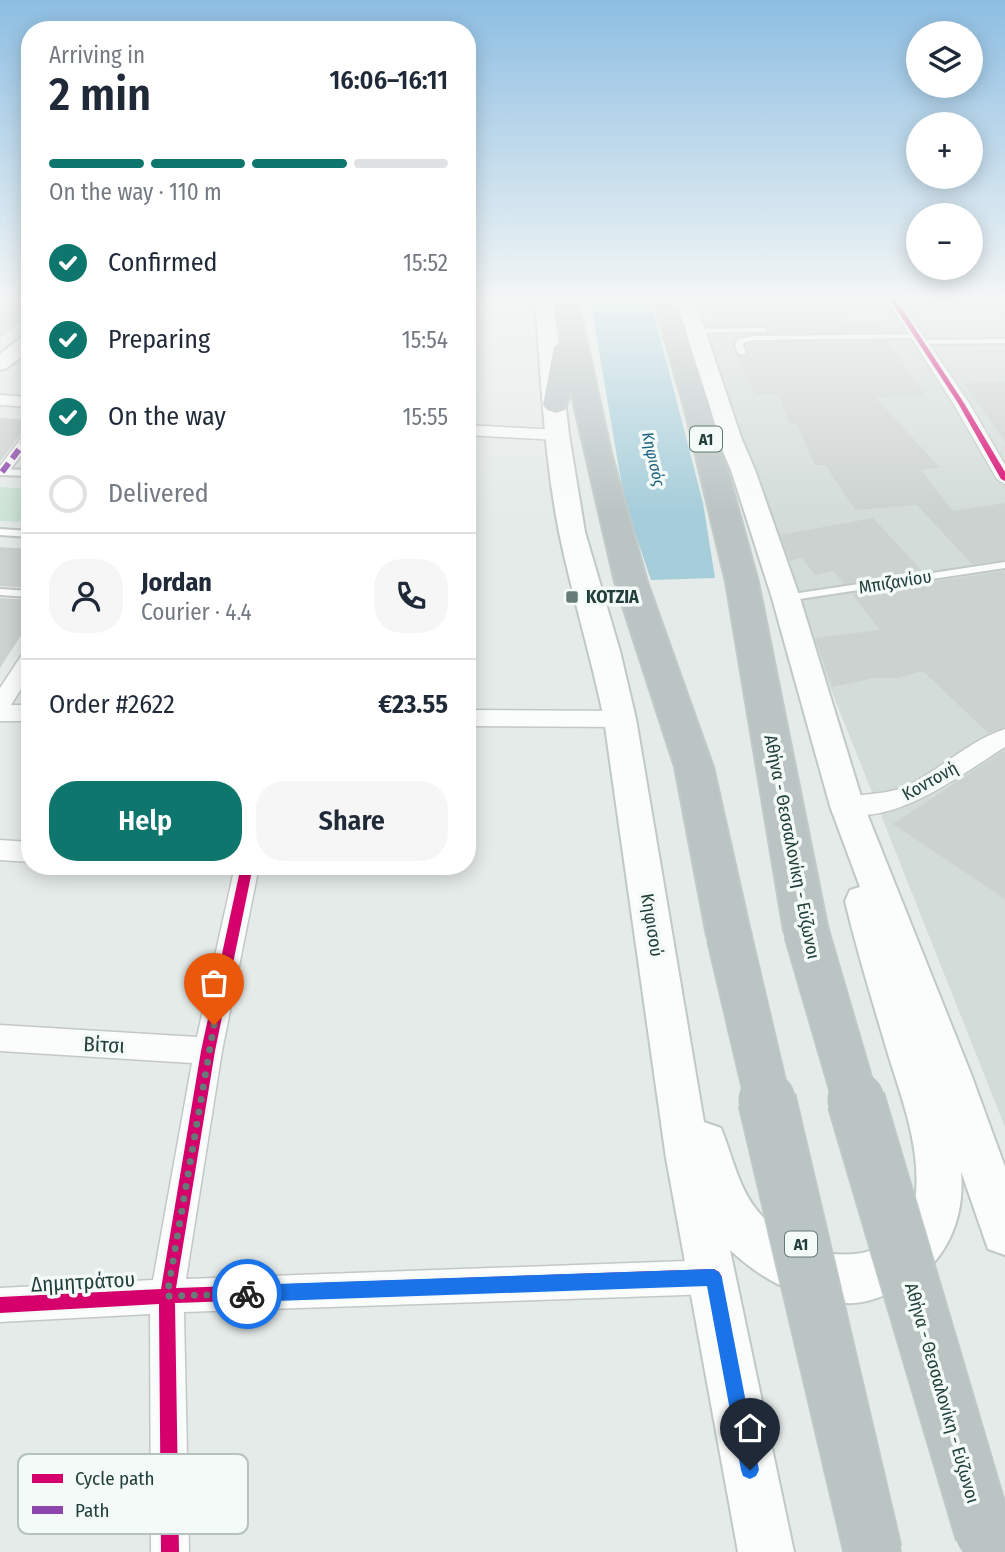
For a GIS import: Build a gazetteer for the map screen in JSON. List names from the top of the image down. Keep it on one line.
{"streets":{"highway":["Α1","Αθήνα - Θεσσαλονίκη - Εύζωνοι"],"main road":["Κηφισού"],"street":["Κοντονή","Βίτσι","Δημητράτου"],"lane":["Μπιζανίου"]},"crossings":[["Κηφισού","Δημητράτου"]],"water":["Κηφισός"],"places":{"transit":["ΚΟΤΖΙΑ"]},"legend":["Cycle path","Path"],"page":{"map_buttons":["+","−"],"heading":["2 min","Arriving in","16:06–16:11"],"panel":["Jordan","Courier · 4.4","Order #2622","€23.55"],"bar":"On the way · 110 m","list":[["Confirmed","15:52"],["Preparing","15:54"],["On the way","15:55"],"Delivered"],"buttons":["Help","Share"]}}
